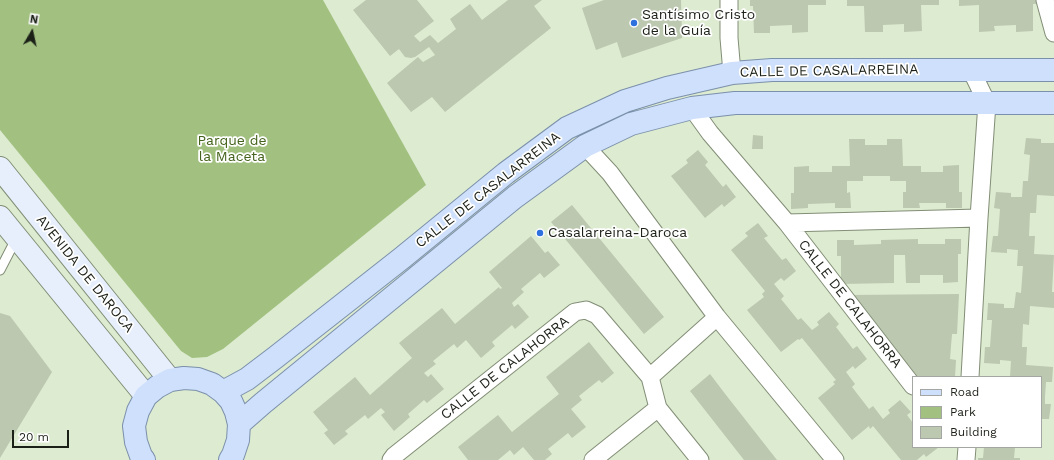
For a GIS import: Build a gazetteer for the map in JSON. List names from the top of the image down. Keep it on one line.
{"streets":{"main road":["CALLE DE CASALARREINA","AVENIDA DE DAROCA"],"street":["CALLE DE CALAHORRA"]},"crossings":[["CALLE DE CASALARREINA","CALLE DE CALAHORRA"]],"parks":["Parque de la Maceta"],"places":["Santísimo Cristo de la Guía","Casalarreina-Daroca"],"legend":["Road","Park","Building"],"scale_bar":"20 m","north":"top"}
